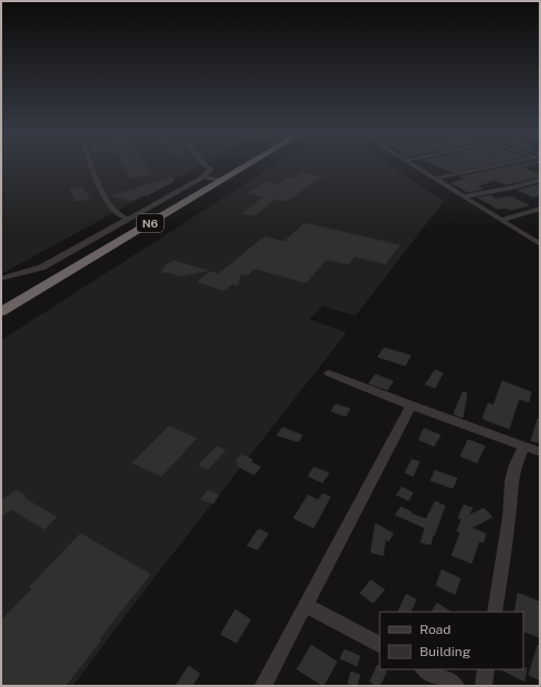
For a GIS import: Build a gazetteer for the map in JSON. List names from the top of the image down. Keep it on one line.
{"streets":{"highway":["N6"]},"legend":["Road","Building"]}
